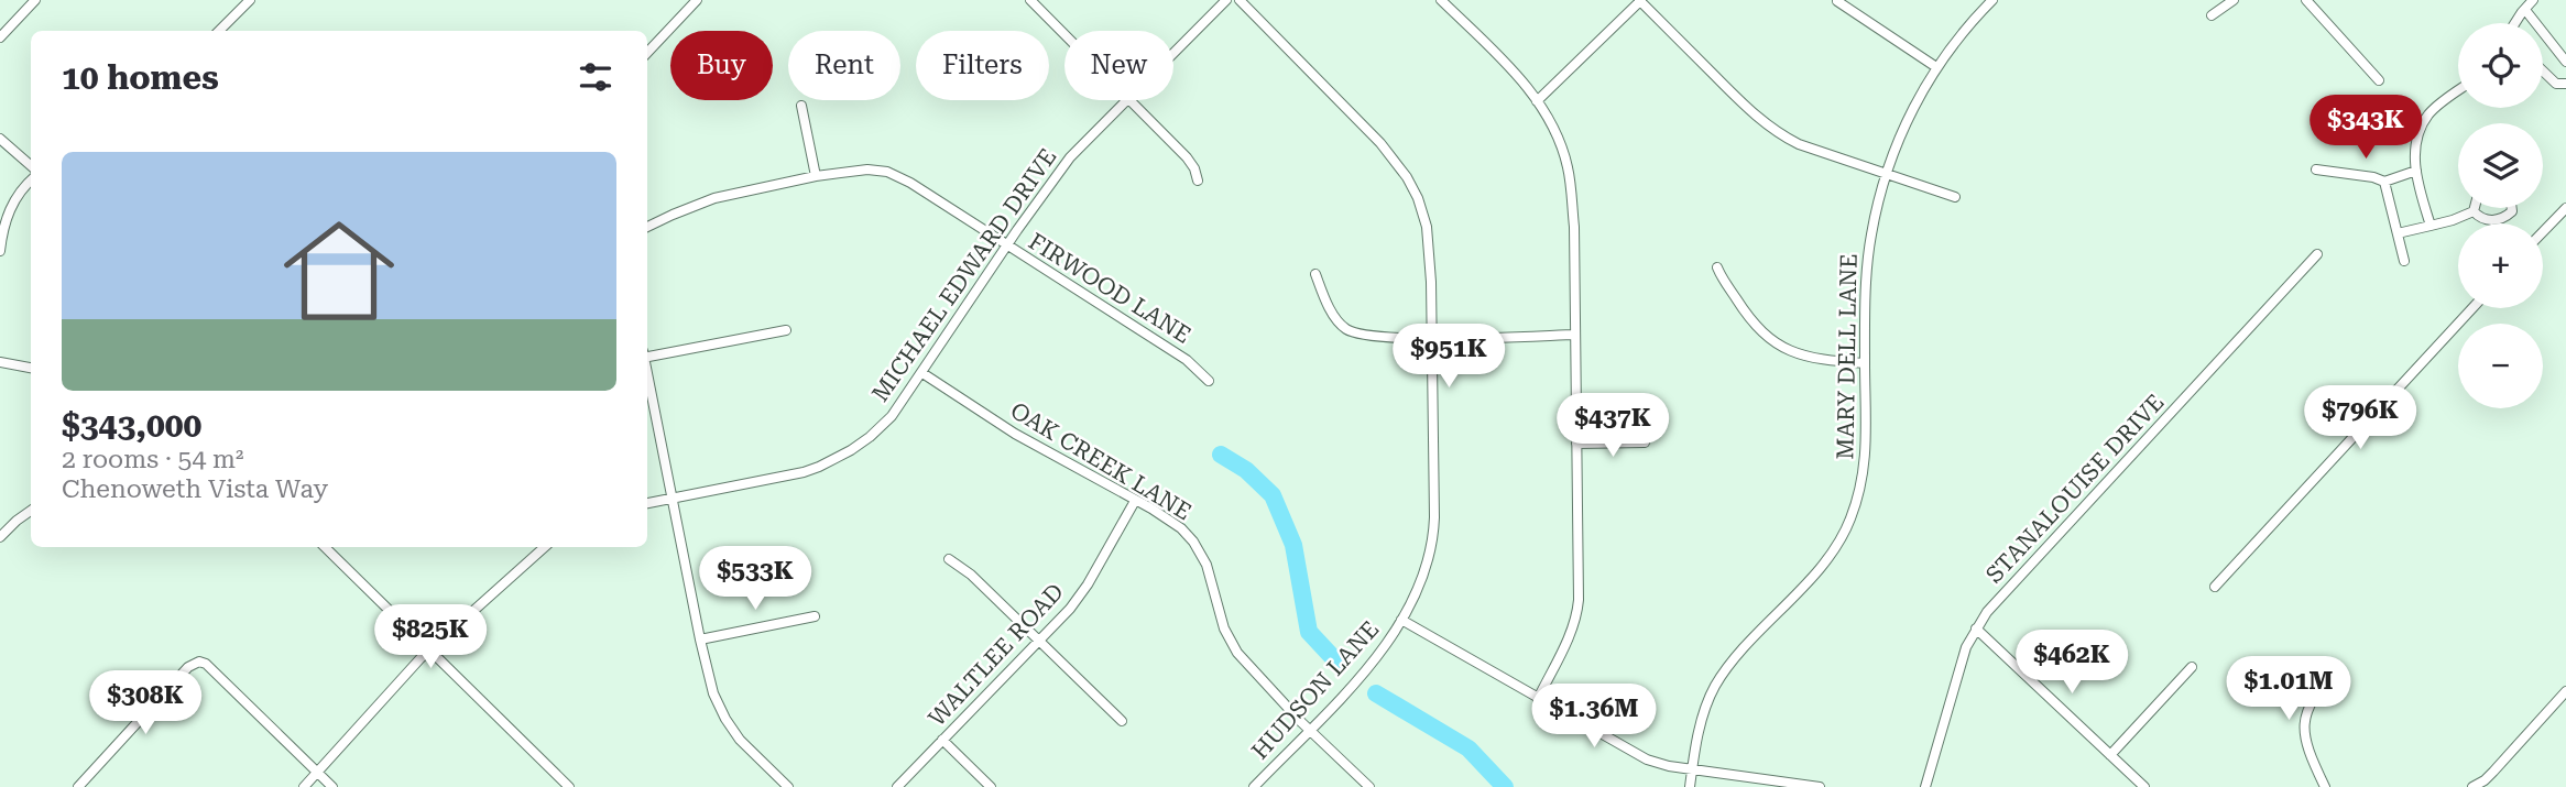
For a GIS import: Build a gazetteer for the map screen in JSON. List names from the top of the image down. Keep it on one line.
{"streets":{"street":["MICHAEL EDWARD DRIVE","FIRWOOD LANE","MARY DELL LANE","OAK CREEK LANE","STANALOUISE DRIVE","WALTLEE ROAD","HUDSON LANE"]},"crossings":[["MICHAEL EDWARD DRIVE","FIRWOOD LANE"],["MICHAEL EDWARD DRIVE","OAK CREEK LANE"],["OAK CREEK LANE","WALTLEE ROAD"],["OAK CREEK LANE","HUDSON LANE"]],"page":{"map_buttons":["+","−"],"chip":["Buy","Rent","Filters","New"],"heading":"10 homes","price":["$343K","$951K","$796K","$437K","$533K","$825K","$462K","$1.01M","$308K","$1.36M"],"list":[{"name":"$343,000","note":"2 rooms · 54 m² · Chenoweth Vista Way"}]}}
